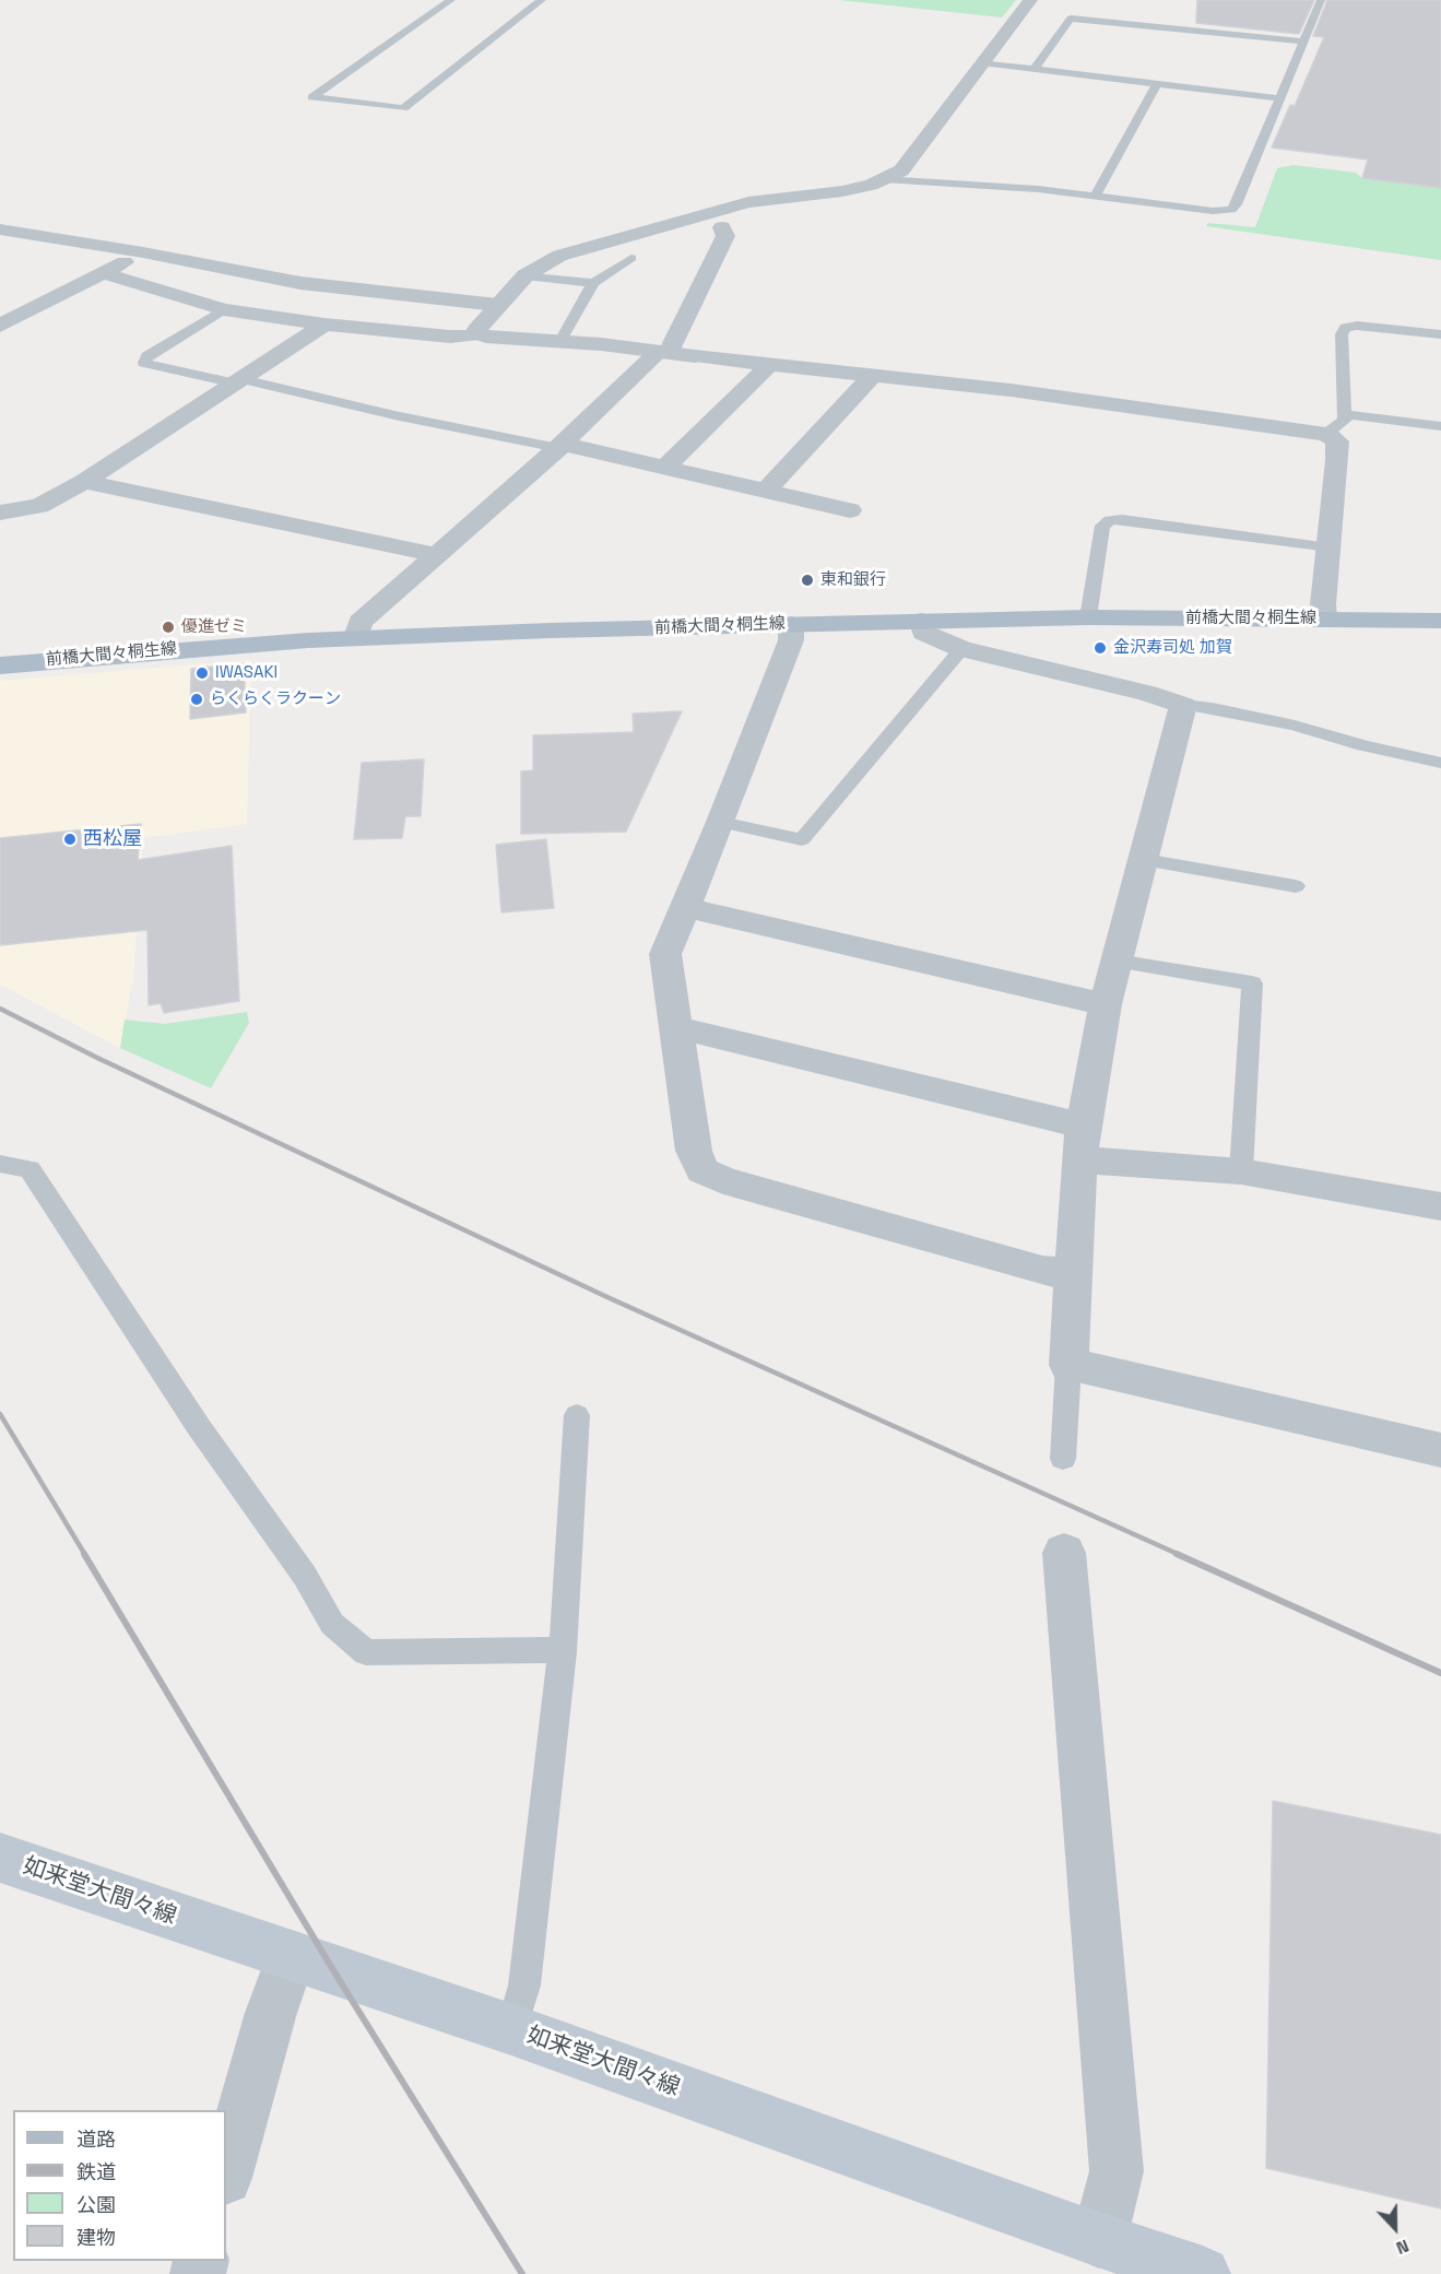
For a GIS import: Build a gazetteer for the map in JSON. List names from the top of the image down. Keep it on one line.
{"streets":{"main road":["前橋大間々桐生線","如来堂大間々線"]},"places":["東和銀行","優進ゼミ","金沢寿司処 加賀","IWASAKI","らくらくラクーン","西松屋"],"legend":["道路","鉄道","公園","建物"],"north":"bottom"}
